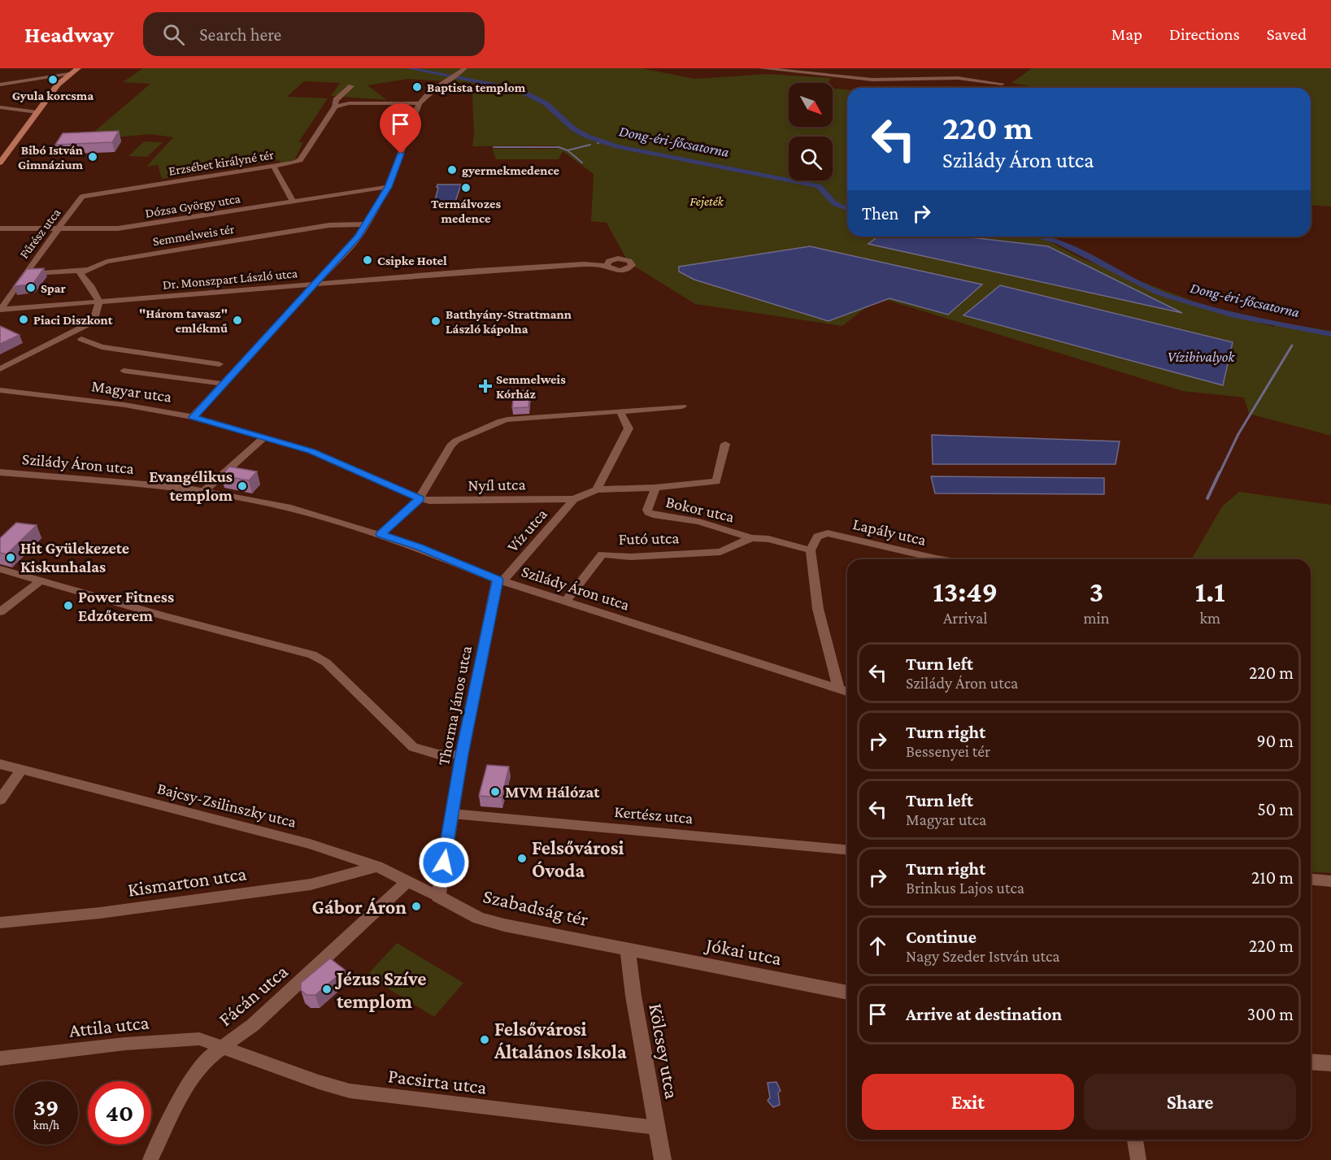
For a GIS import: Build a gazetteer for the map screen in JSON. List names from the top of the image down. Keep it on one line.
{"streets":{"street":["Erzsébet királyné tér","Dózsa György utca","Fűrész utca","Semmelweis tér","Dr. Monszpart László utca","Magyar utca","Szilády Áron utca","Nyíl utca","Bokor utca","Víz utca","Lapály utca","Futó utca","Thorma János utca","Bajcsy-Zsilinszky utca","Kertész utca","Kismarton utca","Szabadság tér","Jókai utca","Fácán utca","Attila utca","Kölcsey utca","Pacsirta utca"]},"crossings":[["Erzsébet királyné tér","Fűrész utca"],["Dózsa György utca","Fűrész utca"],["Fűrész utca","Semmelweis tér"],["Fűrész utca","Dr. Monszpart László utca"],["Magyar utca","Nyíl utca"],["Szilády Áron utca","Víz utca"],["Szilády Áron utca","Futó utca"],["Szilády Áron utca","Thorma János utca"],["Nyíl utca","Víz utca"],["Bokor utca","Lapály utca"],["Bokor utca","Futó utca"],["Víz utca","Thorma János utca"],["Thorma János utca","Bajcsy-Zsilinszky utca"],["Thorma János utca","Kertész utca"],["Thorma János utca","Szabadság tér"],["Bajcsy-Zsilinszky utca","Kismarton utca"],["Bajcsy-Zsilinszky utca","Szabadság tér"],["Bajcsy-Zsilinszky utca","Fácán utca"],["Szabadság tér","Jókai utca"],["Szabadság tér","Kölcsey utca"],["Jókai utca","Kölcsey utca"],["Fácán utca","Attila utca"],["Fácán utca","Pacsirta utca"],["Attila utca","Pacsirta utca"],["Kölcsey utca","Pacsirta utca"]],"water":["Dong-éri-főcsatorna","Vízibivalyok"],"parks":["Fejeték"],"places":{"other":["Gyula korcsma","Baptista templom","Bibó István Gimnázium","gyermekmedence","Termálvozes medence","Csipke Hotel","Spar","Piaci Diszkont","\"Három tavasz\" emlékmű","Batthyány-Strattmann László kápolna","Evangélikus templom","Hit Gyülekezete Kiskunhalas","Power Fitness Edzőterem","MVM Hálózat","Felsővárosi Óvoda","Gábor Áron","Jézus Szíve templom","Felsővárosi Általános Iskola"],"health":["Semmelweis Kórház"]},"north":"bottom right","page":{"header":"Headway","search":"Search here","nav":["Map","Directions","Saved"],"turn":["220 m","Szilády Áron utca"],"then":"Then","eta":["13:49","Arrival","3","min","1.1","km"],"list":[{"name":"Turn left","note":"Szilády Áron utca","value":"220 m"},{"name":"Turn right","note":"Bessenyei tér","value":"90 m"},{"name":"Turn left","note":"Magyar utca","value":"50 m"},{"name":"Turn right","note":"Brinkus Lajos utca","value":"210 m"},{"name":"Continue","note":"Nagy Szeder István utca","value":"220 m"},{"name":"Arrive at destination","value":"300 m"}],"buttons":["Exit","Share"],"speed":"39 km/h","limit":"40"}}
